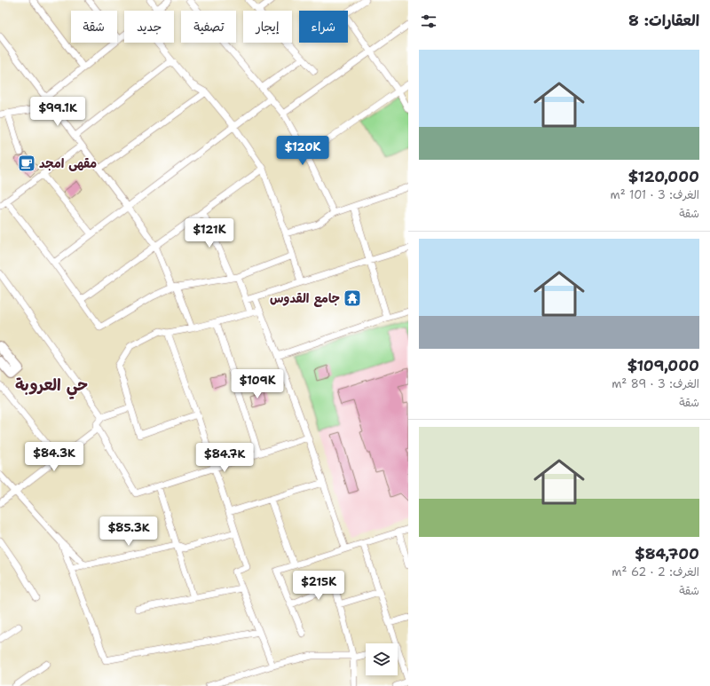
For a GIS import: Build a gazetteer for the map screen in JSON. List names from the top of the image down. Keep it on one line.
{"districts":["حي العروبة"],"places":{"cafe":["مقهى امجد"],"temple":["جامع القدوس"]},"page":{"heading":"العقارات: 8","chip":["شراء","إيجار","تصفية","جديد","شقة"],"list":[{"name":"$120,000","note":"الغرف: 3 · 101 m² · شقة"},{"name":"$109,000","note":"الغرف: 3 · 89 m² · شقة"},{"name":"$84,700","note":"الغرف: 2 · 62 m² · شقة"}],"price":["$99.1K","$120K","$121K","$109K","$84.3K","$84.7K","$85.3K","$215K"]}}
